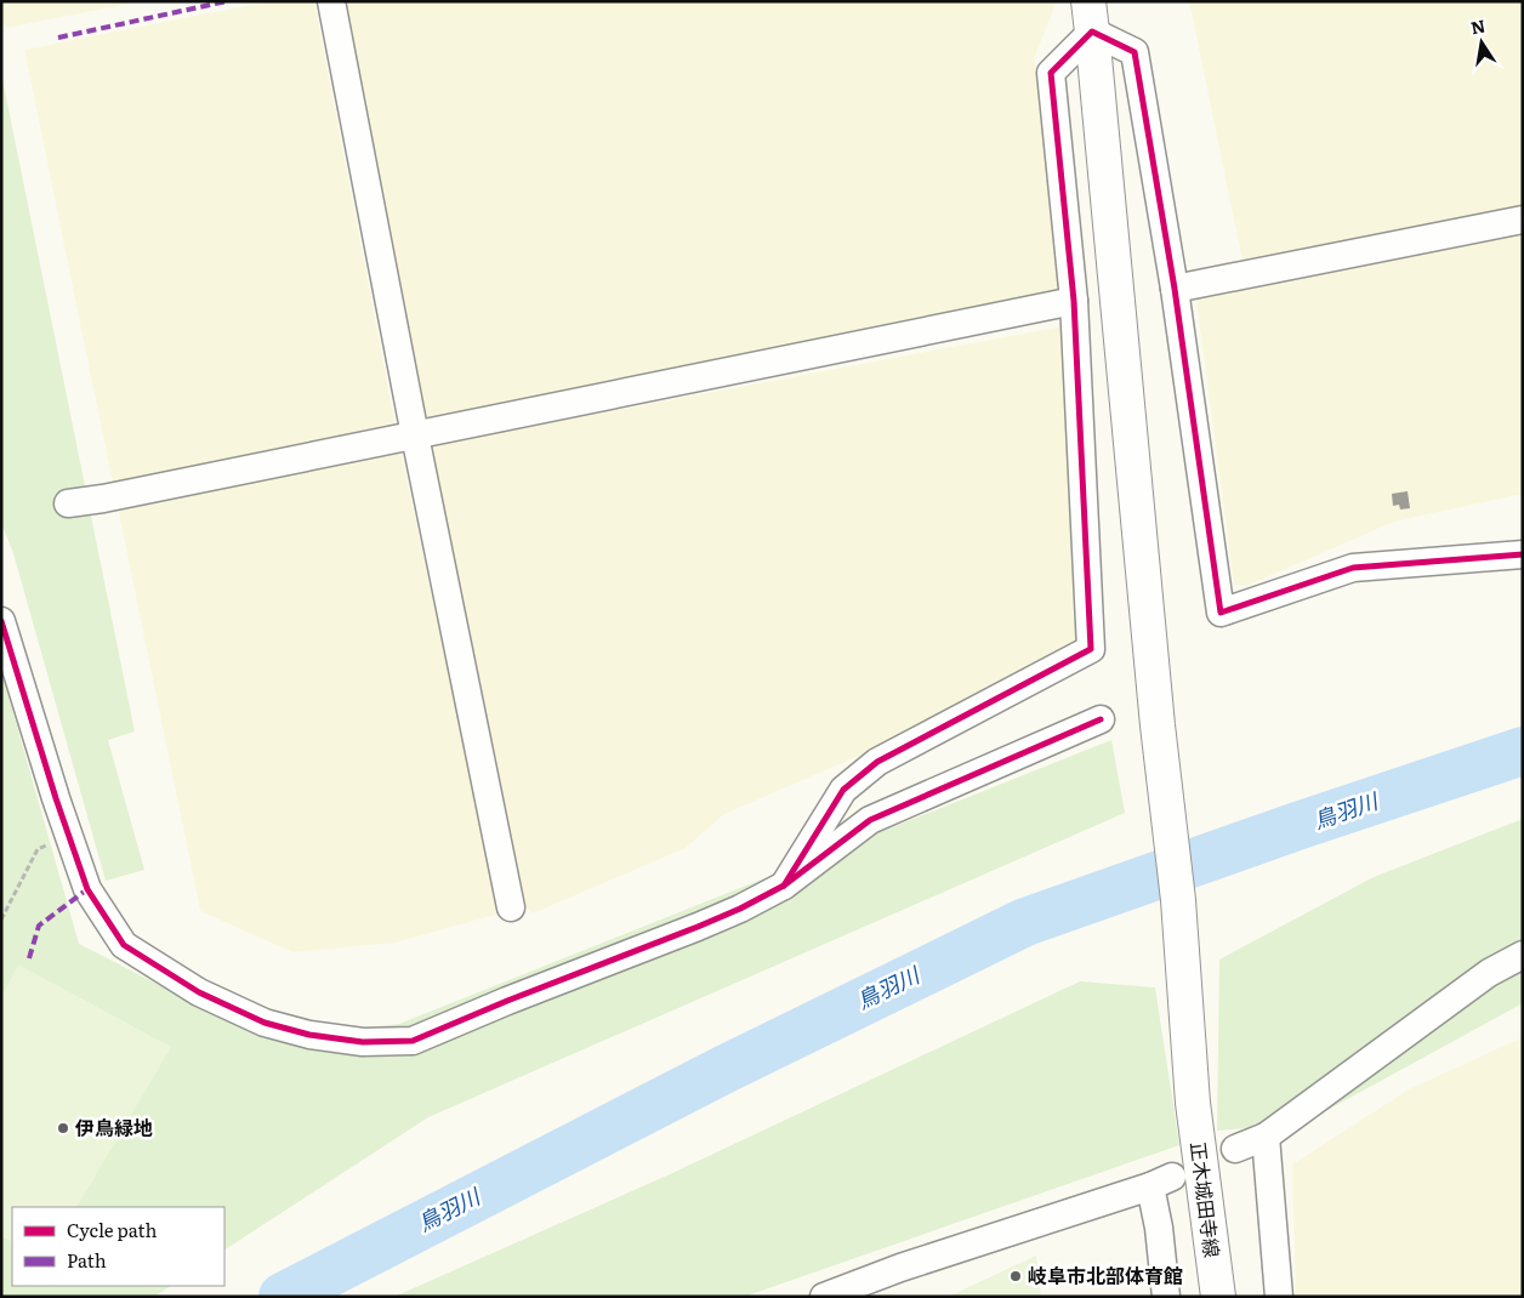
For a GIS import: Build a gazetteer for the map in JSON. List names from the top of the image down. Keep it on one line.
{"streets":{"street":["正木城田寺線"]},"water":["鳥羽川"],"places":["伊鳥緑地","岐阜市北部体育館"],"legend":["Cycle path","Path"],"north":"top"}
